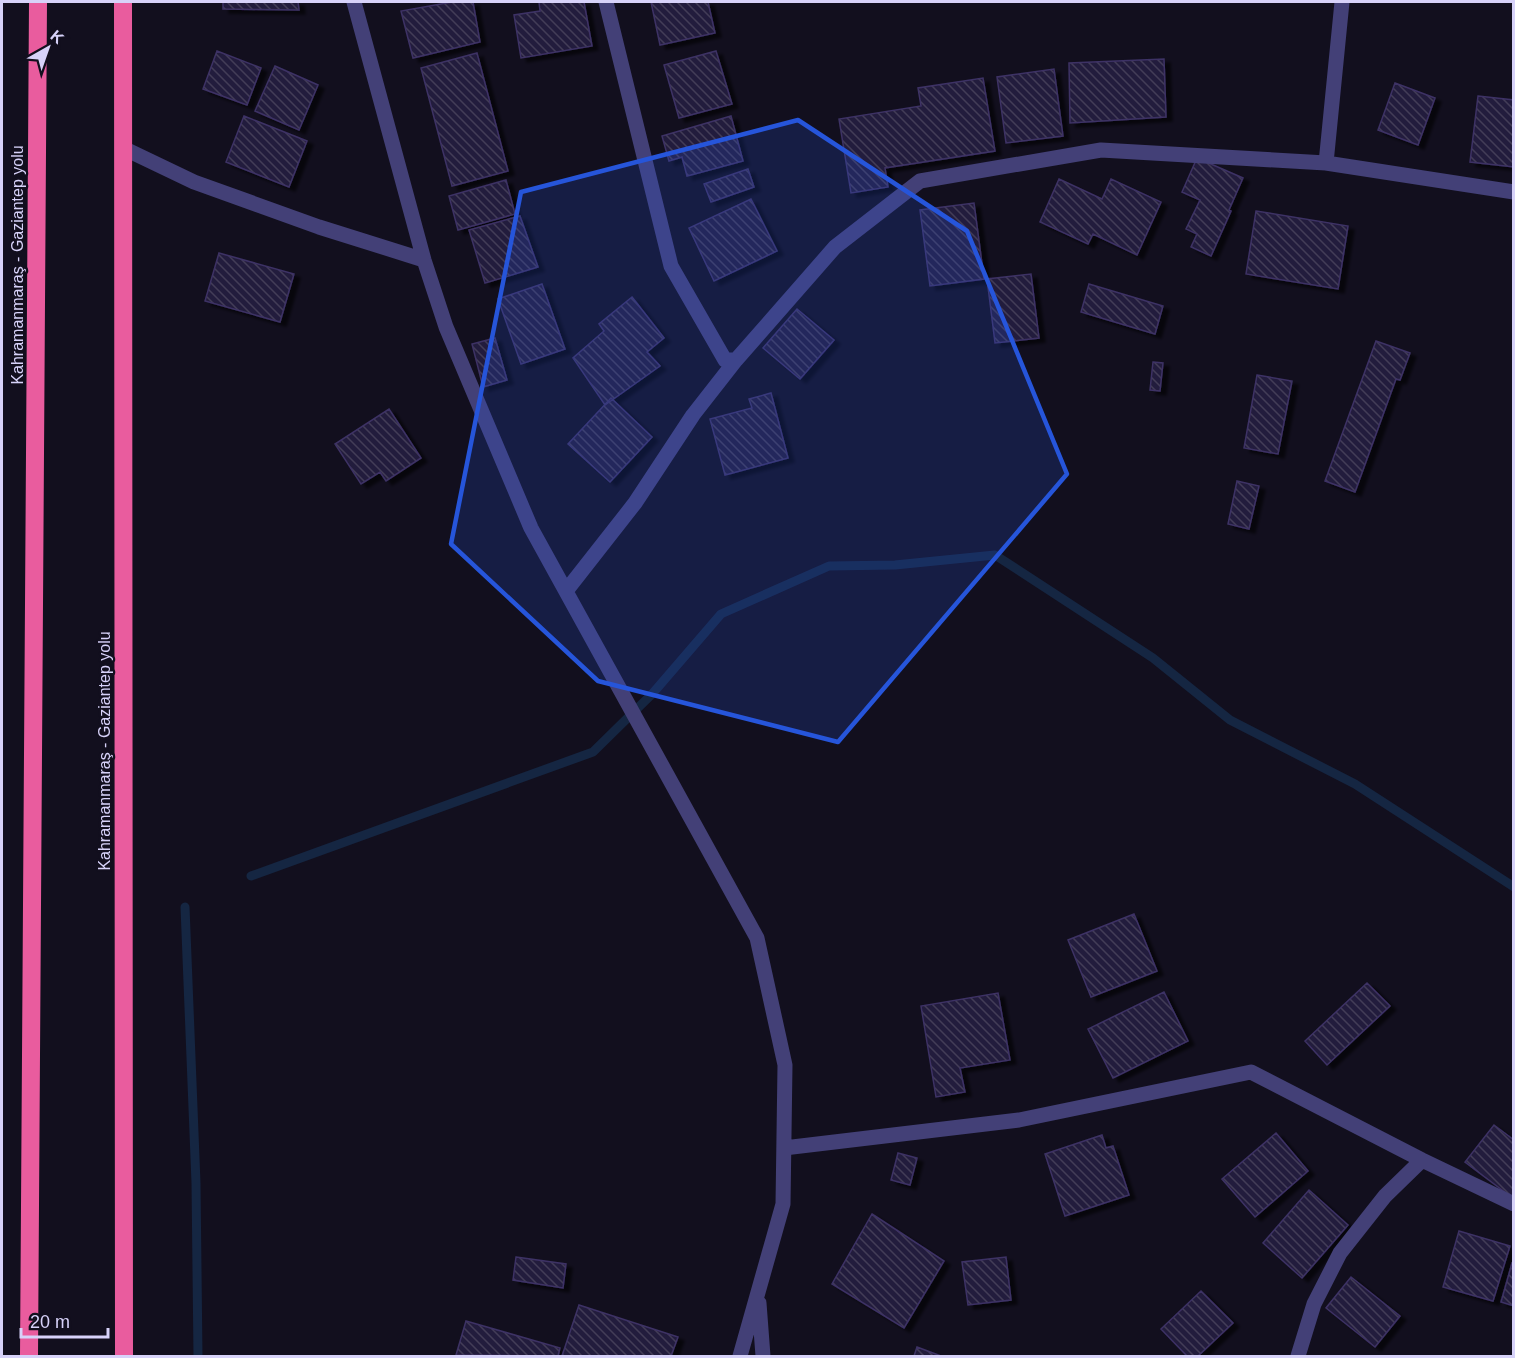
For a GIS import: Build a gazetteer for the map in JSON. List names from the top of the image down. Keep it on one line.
{"streets":{"highway":["Kahramanmaraş - Gaziantep yolu"]},"scale_bar":"20 m","north":"top right"}
